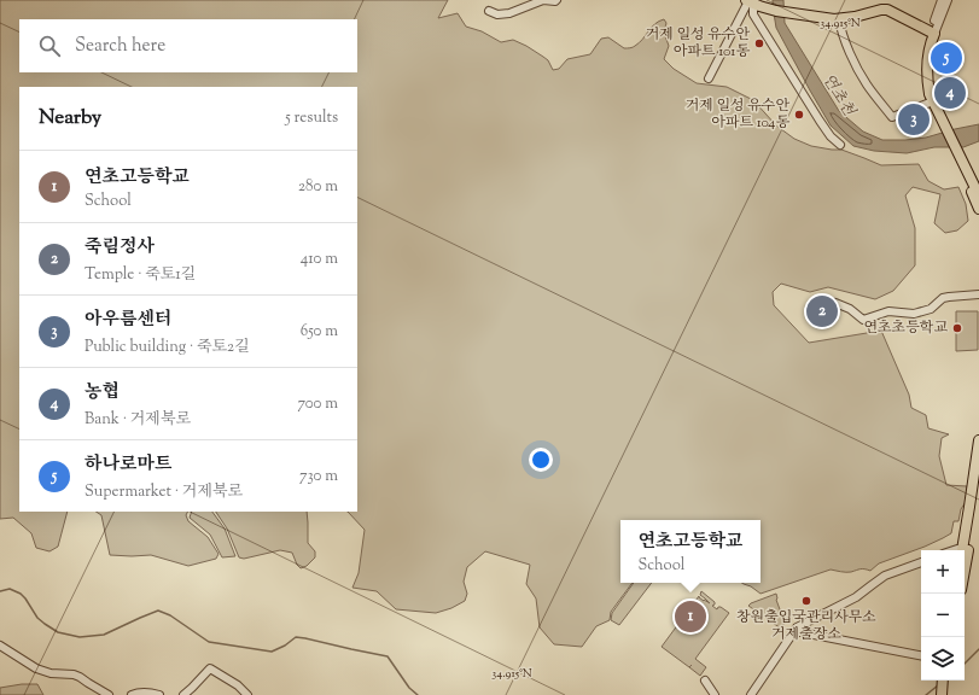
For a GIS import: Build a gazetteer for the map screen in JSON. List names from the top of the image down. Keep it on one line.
{"water":["연초천"],"places":["거제 일성 유수안 아파트 101동","거제 일성 유수안 아파트 104동","연초초등학교","창원출입국관리사무소 거제출장소"],"page":{"search":"Search here","pins":["5","4","3","2","1"],"heading":["Nearby","5 results"],"list":[{"mark":"1","name":"연초고등학교","note":"School","value":"280 m"},{"mark":"2","name":"죽림정사","note":"Temple · 죽토1길","value":"410 m"},{"mark":"3","name":"아우름센터","note":"Public building · 죽토2길","value":"650 m"},{"mark":"4","name":"농협","note":"Bank · 거제북로","value":"700 m"},{"mark":"5","name":"하나로마트","note":"Supermarket · 거제북로","value":"730 m"}],"popup":["연초고등학교","School"],"map_buttons":["+","−"]},"coordinates":["34.915°N"]}
